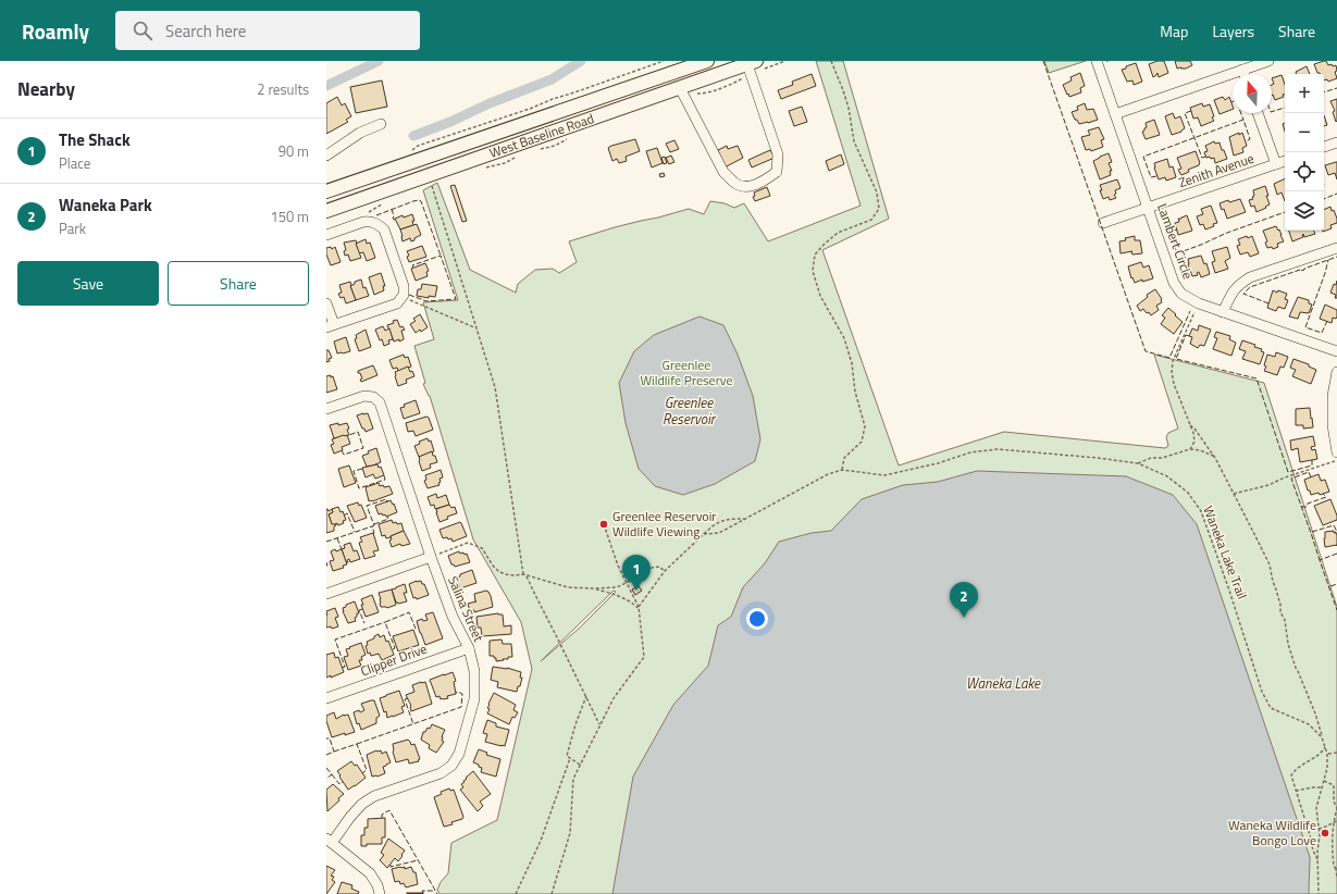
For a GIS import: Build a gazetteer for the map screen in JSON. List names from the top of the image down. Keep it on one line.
{"streets":{"main road":["West Baseline Road"],"street":["Zenith Avenue","Lambert Circle","Salina Street","Clipper Drive"],"path":["Waneka Lake Trail"]},"crossings":[["Zenith Avenue","Lambert Circle"],["Salina Street","Clipper Drive"]],"water":["Greenlee Reservoir","Waneka Lake"],"parks":["Greenlee Wildlife Preserve"],"places":["Greenlee Reservoir Wildlife Viewing","Waneka Wildlife Bongo Love"],"north":"top","page":{"header":"Roamly","search":"Search here","nav":["Map","Layers","Share"],"heading":["Nearby","2 results"],"map_buttons":["+","−"],"list":[{"mark":"1","name":"The Shack","note":"Place","value":"90 m"},{"mark":"2","name":"Waneka Park","note":"Park","value":"150 m"}],"buttons":["Save","Share"],"pins":["1","2"]}}
